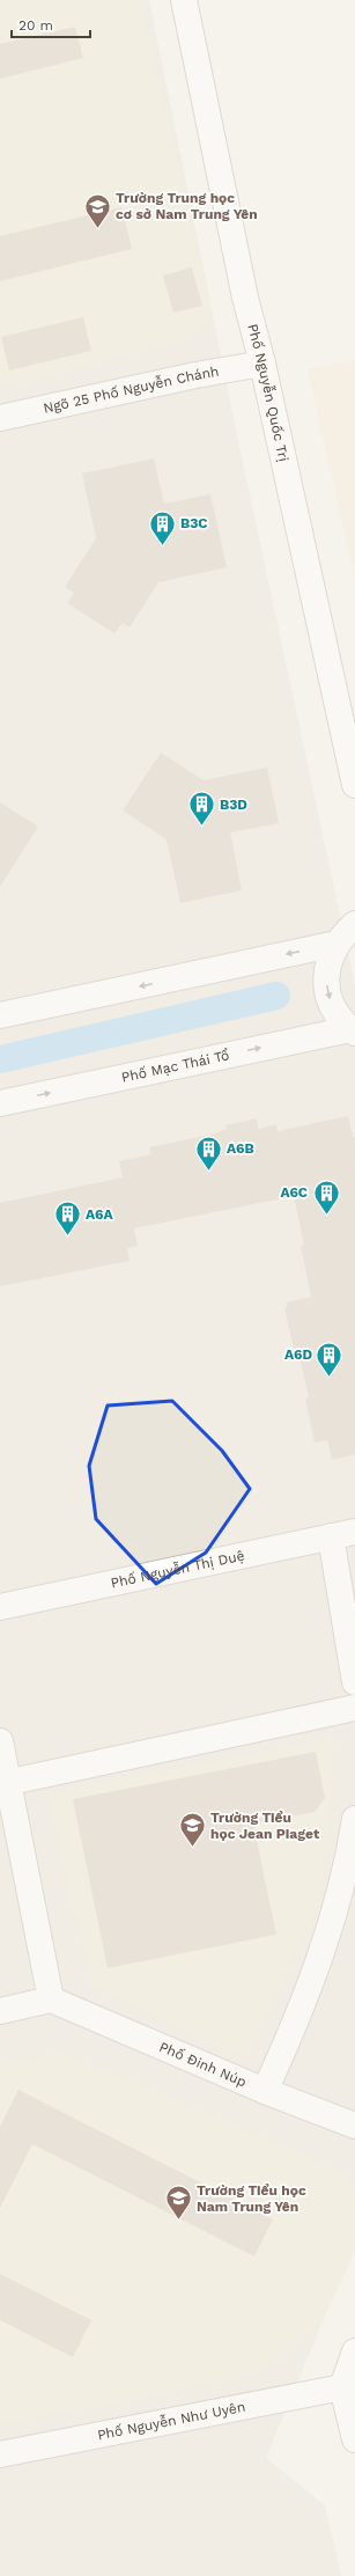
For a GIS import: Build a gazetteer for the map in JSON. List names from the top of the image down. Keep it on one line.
{"streets":{"street":["Ngõ 25 Phố Nguyễn Chánh","Phố Nguyễn Quốc Trị","Phố Mạc Thái Tổ","Phố Nguyễn Thị Duệ","Phố Đinh Núp","Phố Nguyễn Như Uyên"]},"crossings":[["Ngõ 25 Phố Nguyễn Chánh","Phố Nguyễn Quốc Trị"]],"places":{"school or university":["Trường Trung học cơ sở Nam Trung Yên","Trường Tiểu học Jean Piaget","Trường Tiểu học Nam Trung Yên"],"building":["B3C","B3D","A6B","A6C","A6A","A6D"]},"scale_bar":"20 m"}
